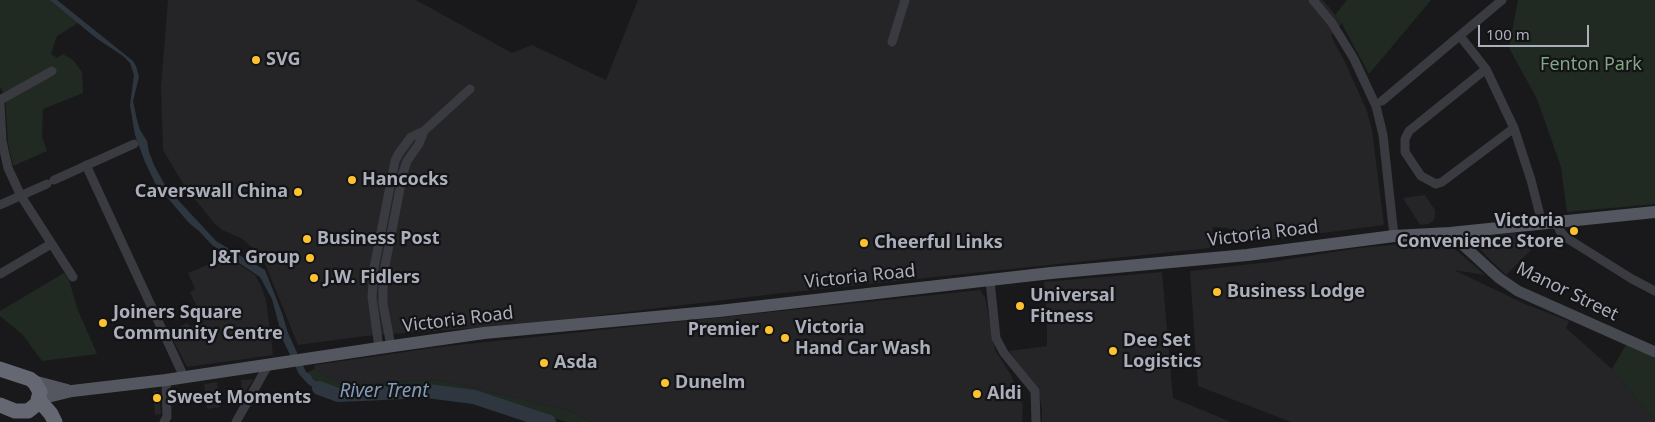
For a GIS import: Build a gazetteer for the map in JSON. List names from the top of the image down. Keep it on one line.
{"streets":{"main road":["Victoria Road"],"street":["Manor Street"]},"crossings":[["Victoria Road","Manor Street"]],"water":["River Trent"],"parks":["Fenton Park"],"places":["SVG","Hancocks","Caverswall China","Victoria Convenience Store","Business Post","Cheerful Links","J&T Group","J.W. Fidlers","Business Lodge","Universal Fitness","Joiners Square Community Centre","Premier","Victoria Hand Car Wash","Dee Set Logistics","Asda","Dunelm","Aldi","Sweet Moments"],"scale_bar":"100 m"}
